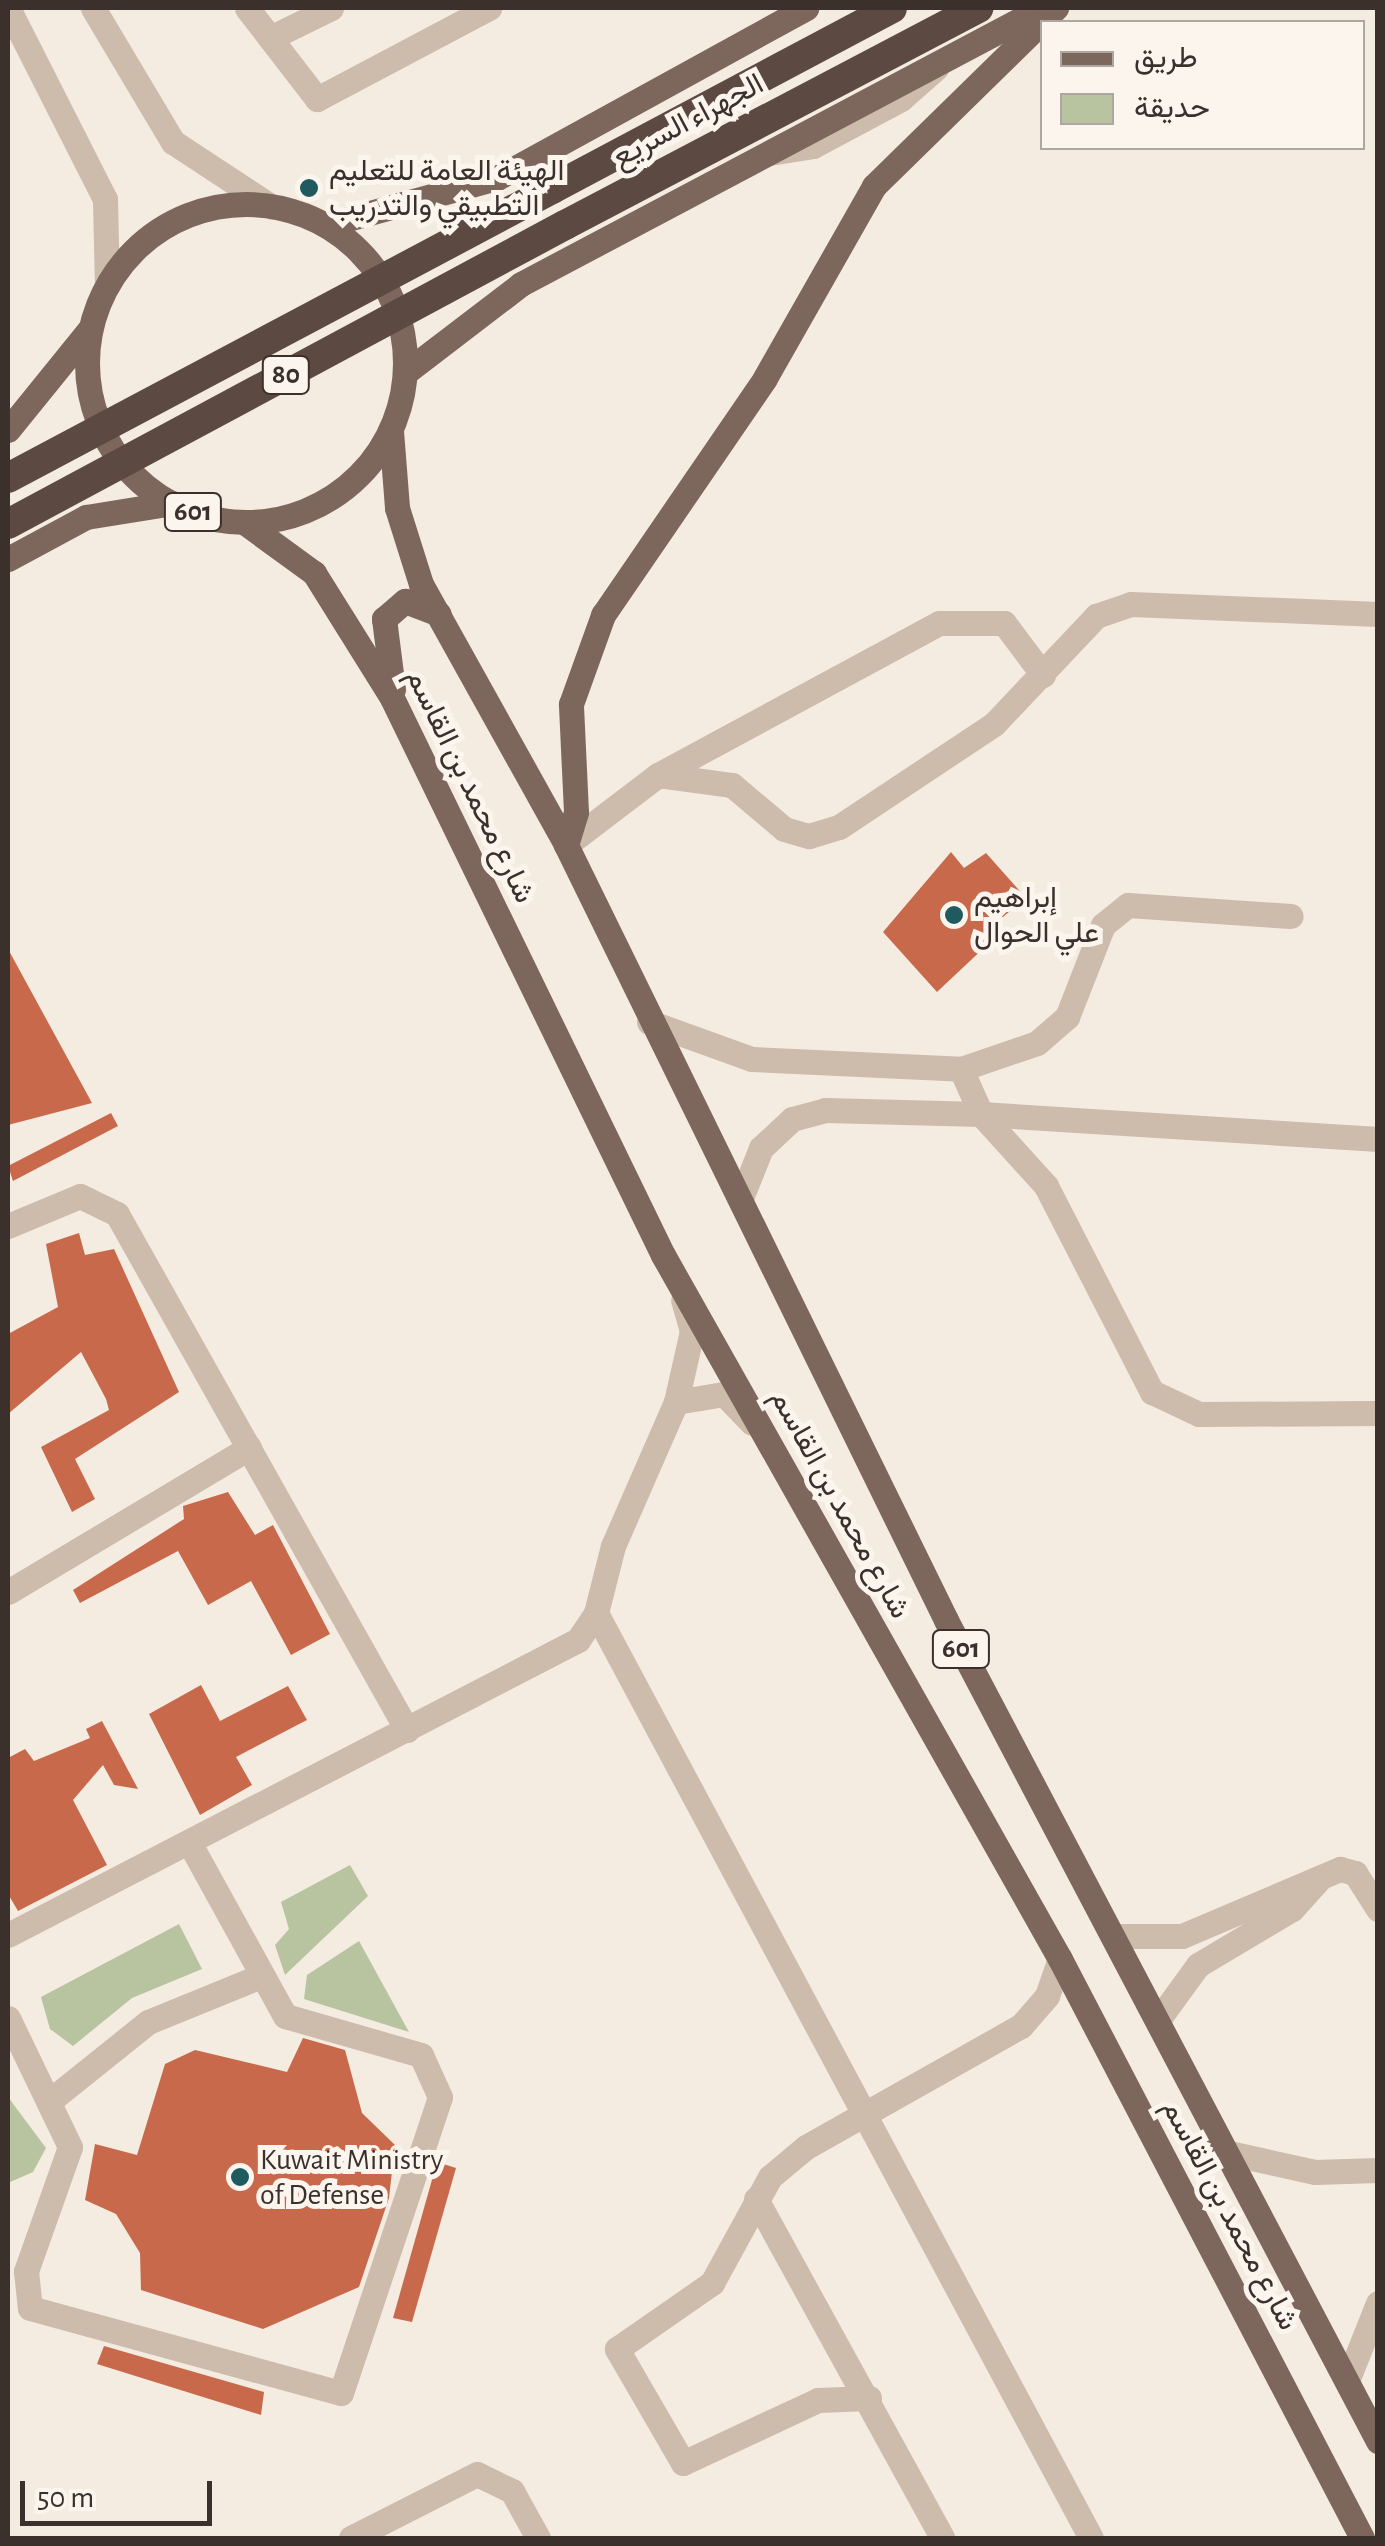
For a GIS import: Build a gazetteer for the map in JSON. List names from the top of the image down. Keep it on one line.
{"streets":{"highway":["الجهراء السريع","80"],"main road":["601","شارع محمد بن القاسم"]},"crossings":[["الجهراء السريع","601"],["الجهراء السريع","شارع محمد بن القاسم"],["601","شارع محمد بن القاسم"]],"places":["الهيئة العامة للتعليم التطبيقي والتدريب","إبراهيم علي الحوال","Kuwait Ministry of Defense"],"legend":["طريق","حديقة"],"scale_bar":"50 m"}
